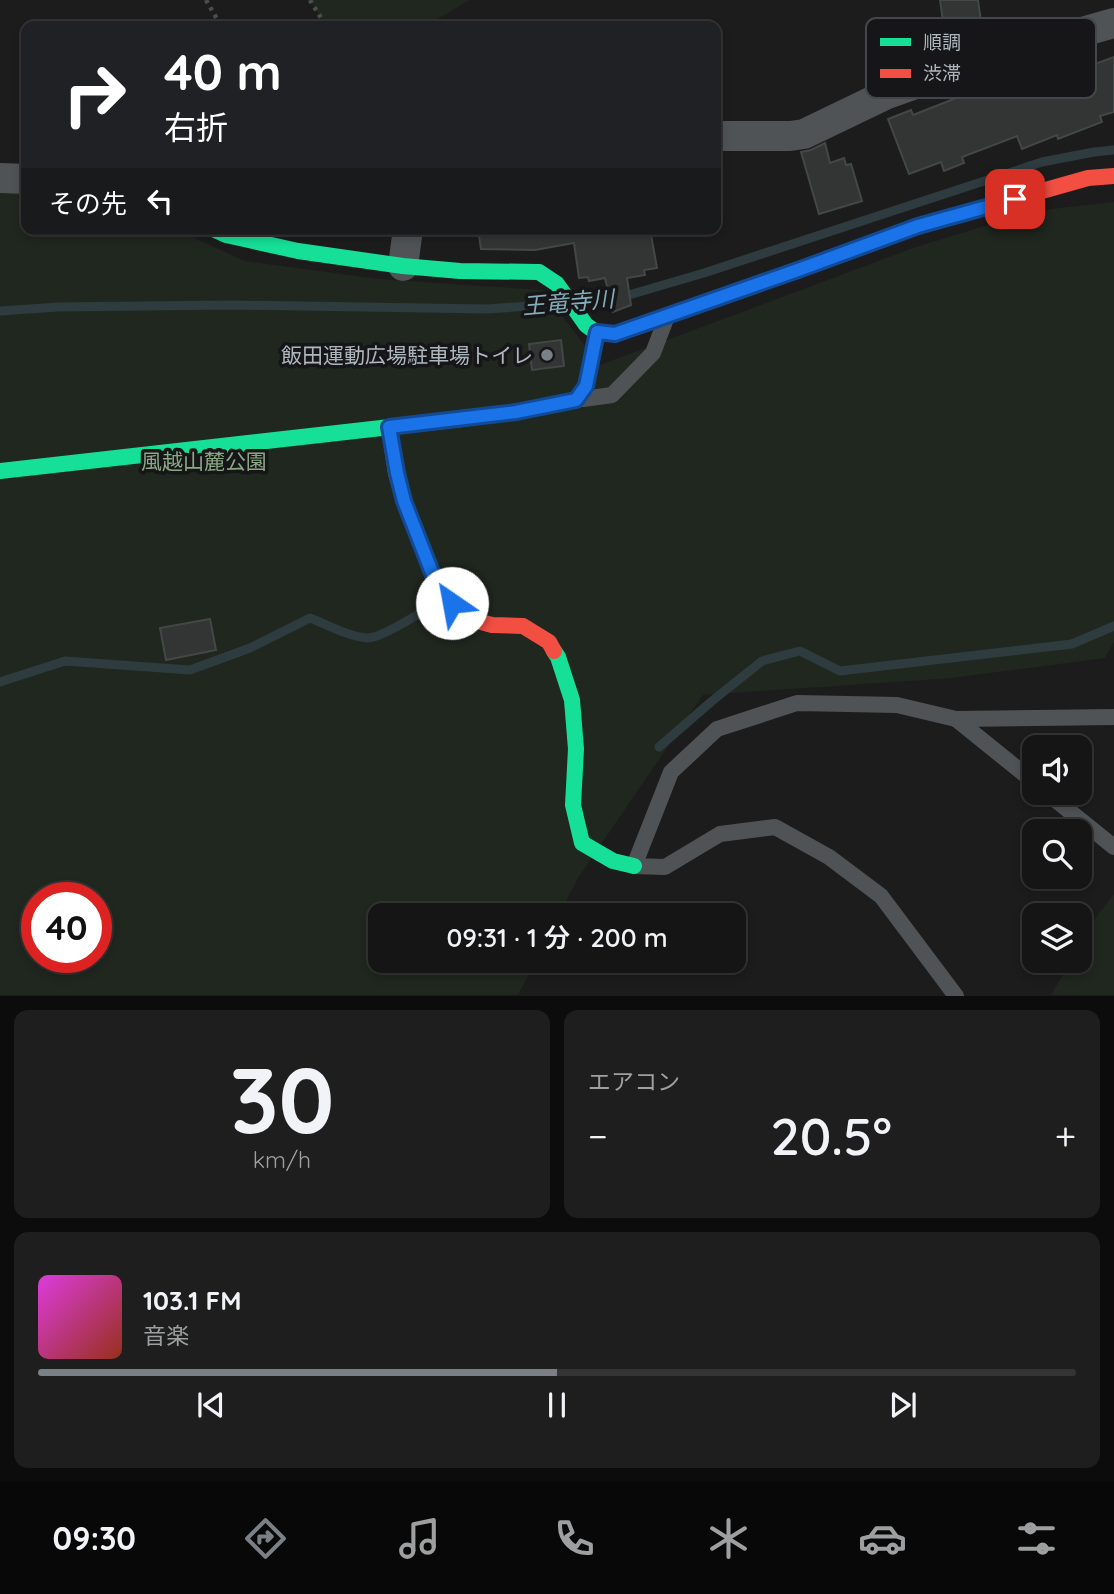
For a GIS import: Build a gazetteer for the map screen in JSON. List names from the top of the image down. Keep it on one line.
{"water":["王竜寺川"],"parks":["風越山麓公園"],"places":["飯田運動広場駐車場トイレ"],"legend":["順調","渋滞"],"page":{"turn":["40 m","右折"],"then":"その先","limit":"40","trip":"09:31 · 1 分 · 200 m","tile":[["30","km/h"],"エアコン"],"heat":["−","20.5°","+"],"song":["103.1 FM","音楽"],"tabs":"09:30"}}
